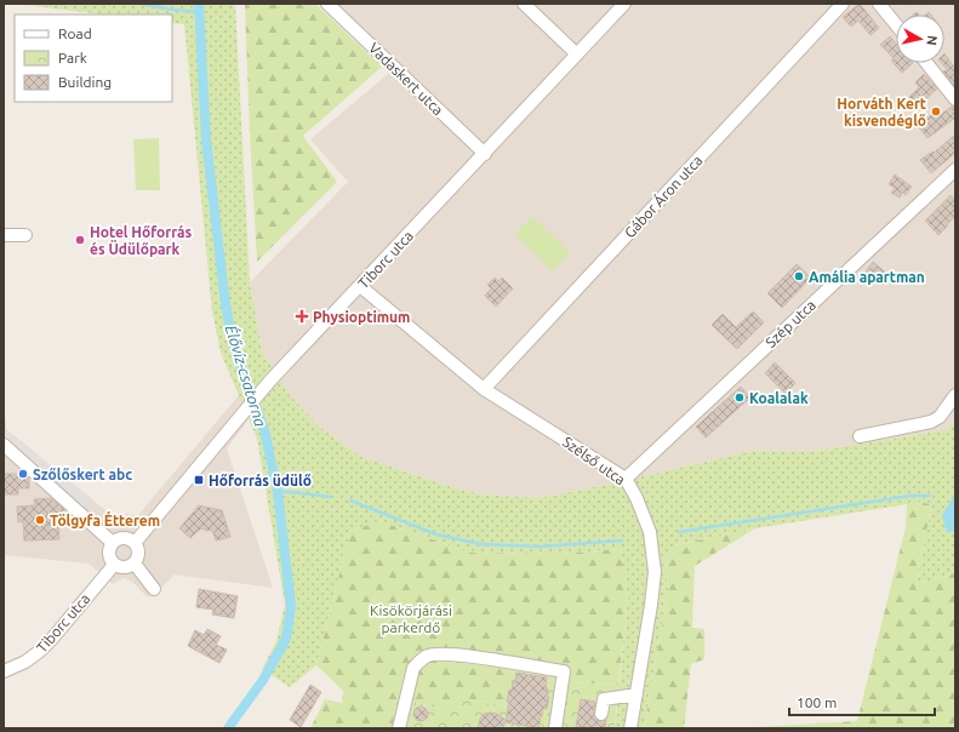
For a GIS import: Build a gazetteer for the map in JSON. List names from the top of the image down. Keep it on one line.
{"streets":{"street":["Vadaskert utca","Gábor Áron utca","Tiborc utca","Szép utca","Szélső utca"]},"crossings":[["Vadaskert utca","Tiborc utca"],["Gábor Áron utca","Szélső utca"],["Tiborc utca","Szélső utca"],["Szép utca","Szélső utca"]],"water":["Élővíz-csatorna"],"parks":["Kisökörjárási parkerdő"],"places":{"other":["Horváth Kert kisvendéglő","Hotel Hőforrás és Üdülőpark","Amália apartman","Koalalak","Szőlőskert abc","Tölgyfa Étterem"],"health":["Physioptimum"],"transit":["Hőforrás üdülő"]},"legend":["Road","Park","Building"],"scale_bar":"100 m","north":"right"}
